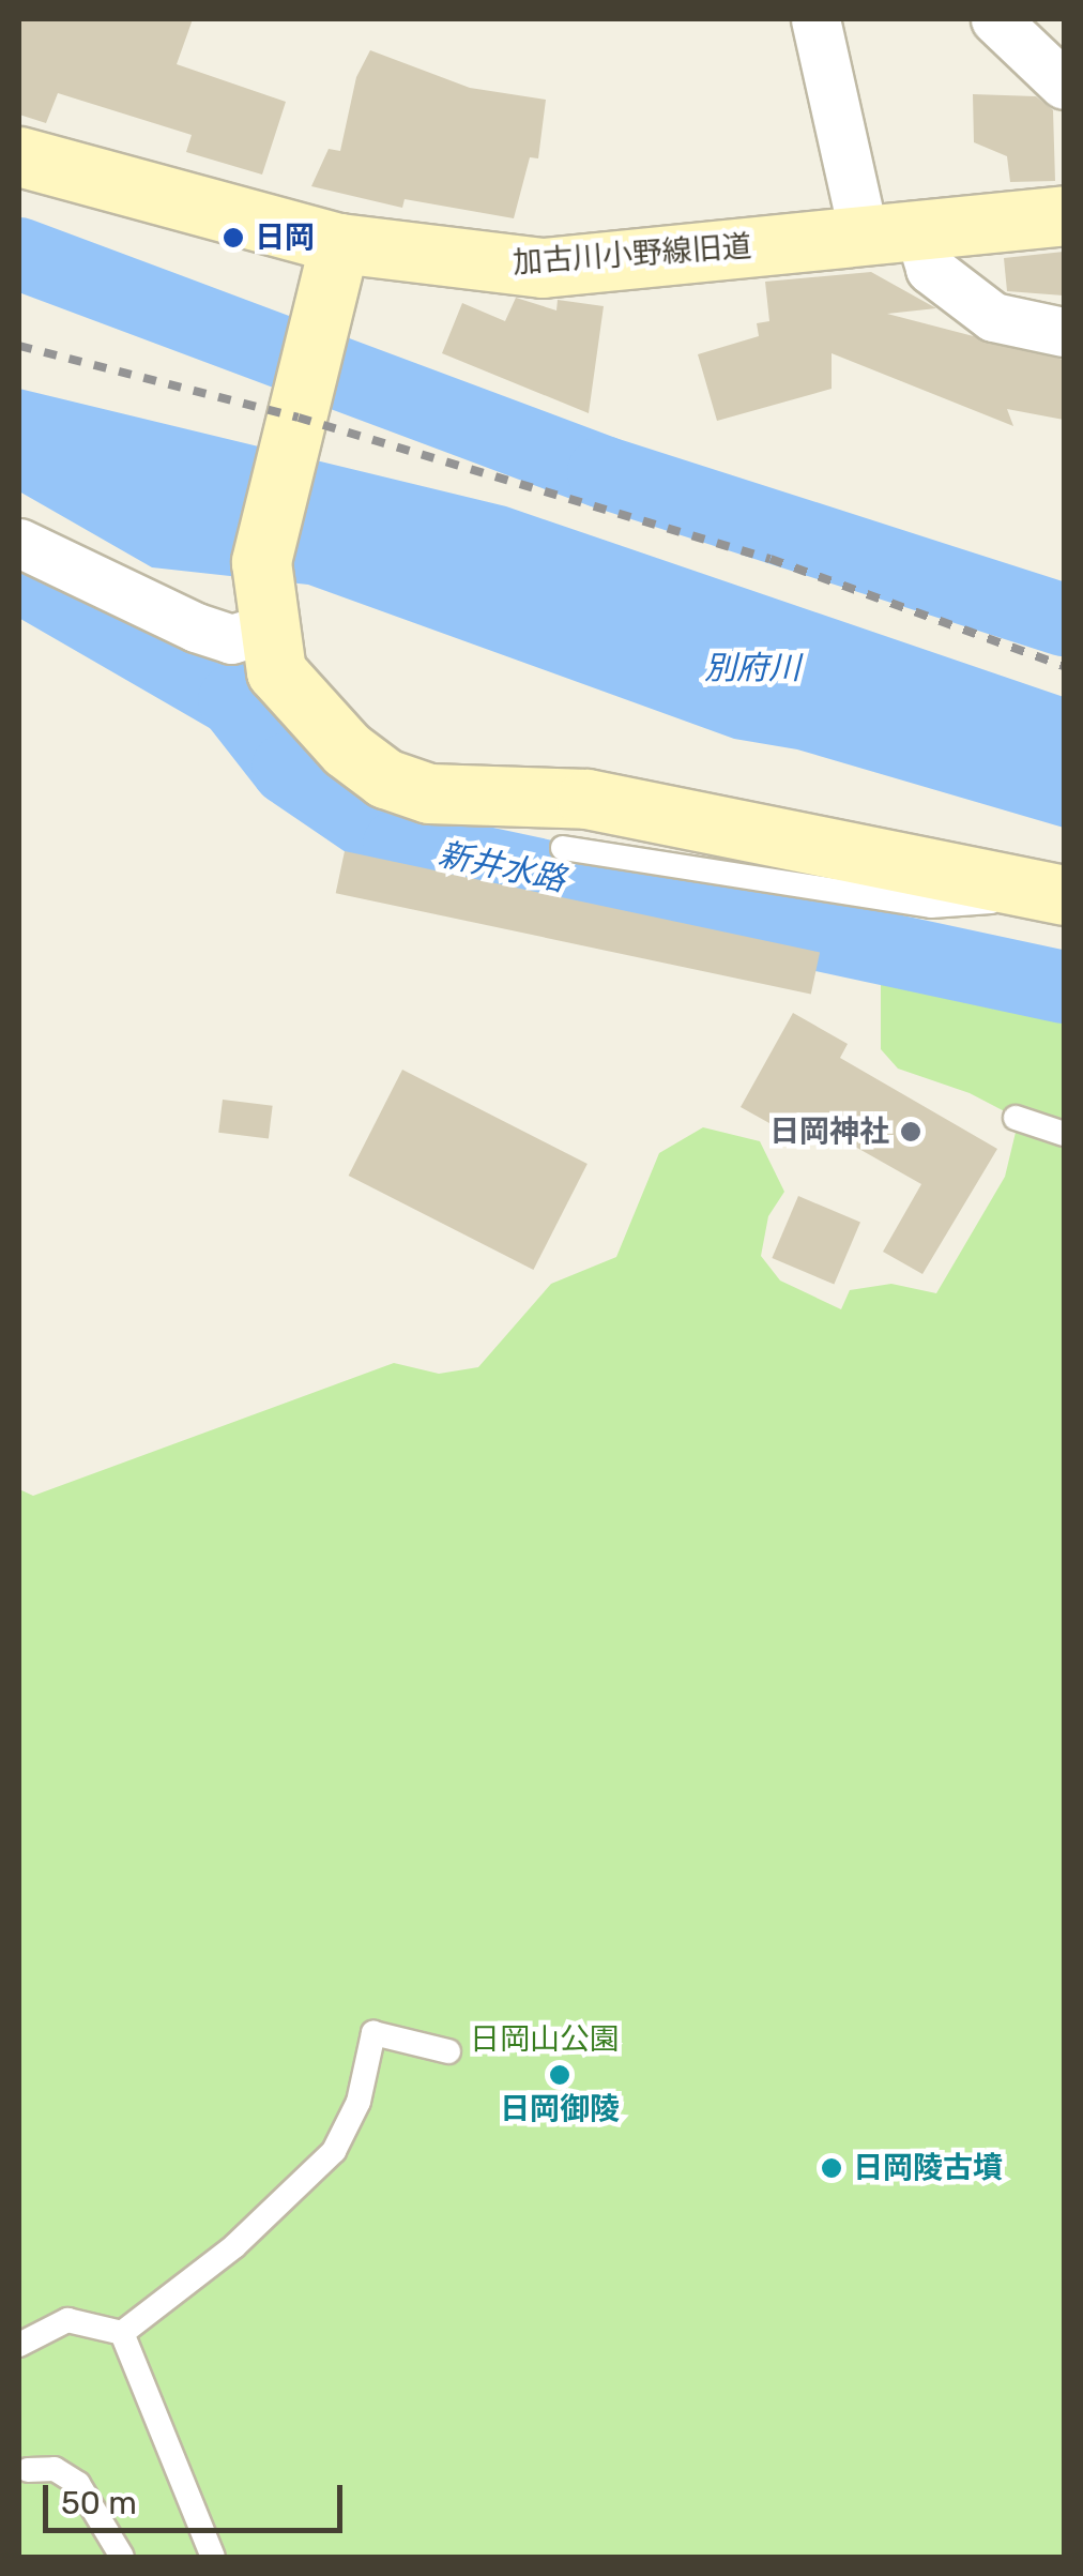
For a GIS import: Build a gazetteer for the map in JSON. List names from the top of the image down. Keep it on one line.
{"streets":{"street":["加古川小野線旧道"]},"water":["別府川","新井水路"],"parks":["日岡山公園"],"places":["日岡","日岡神社","日岡御陵","日岡陵古墳"],"scale_bar":"50 m"}
